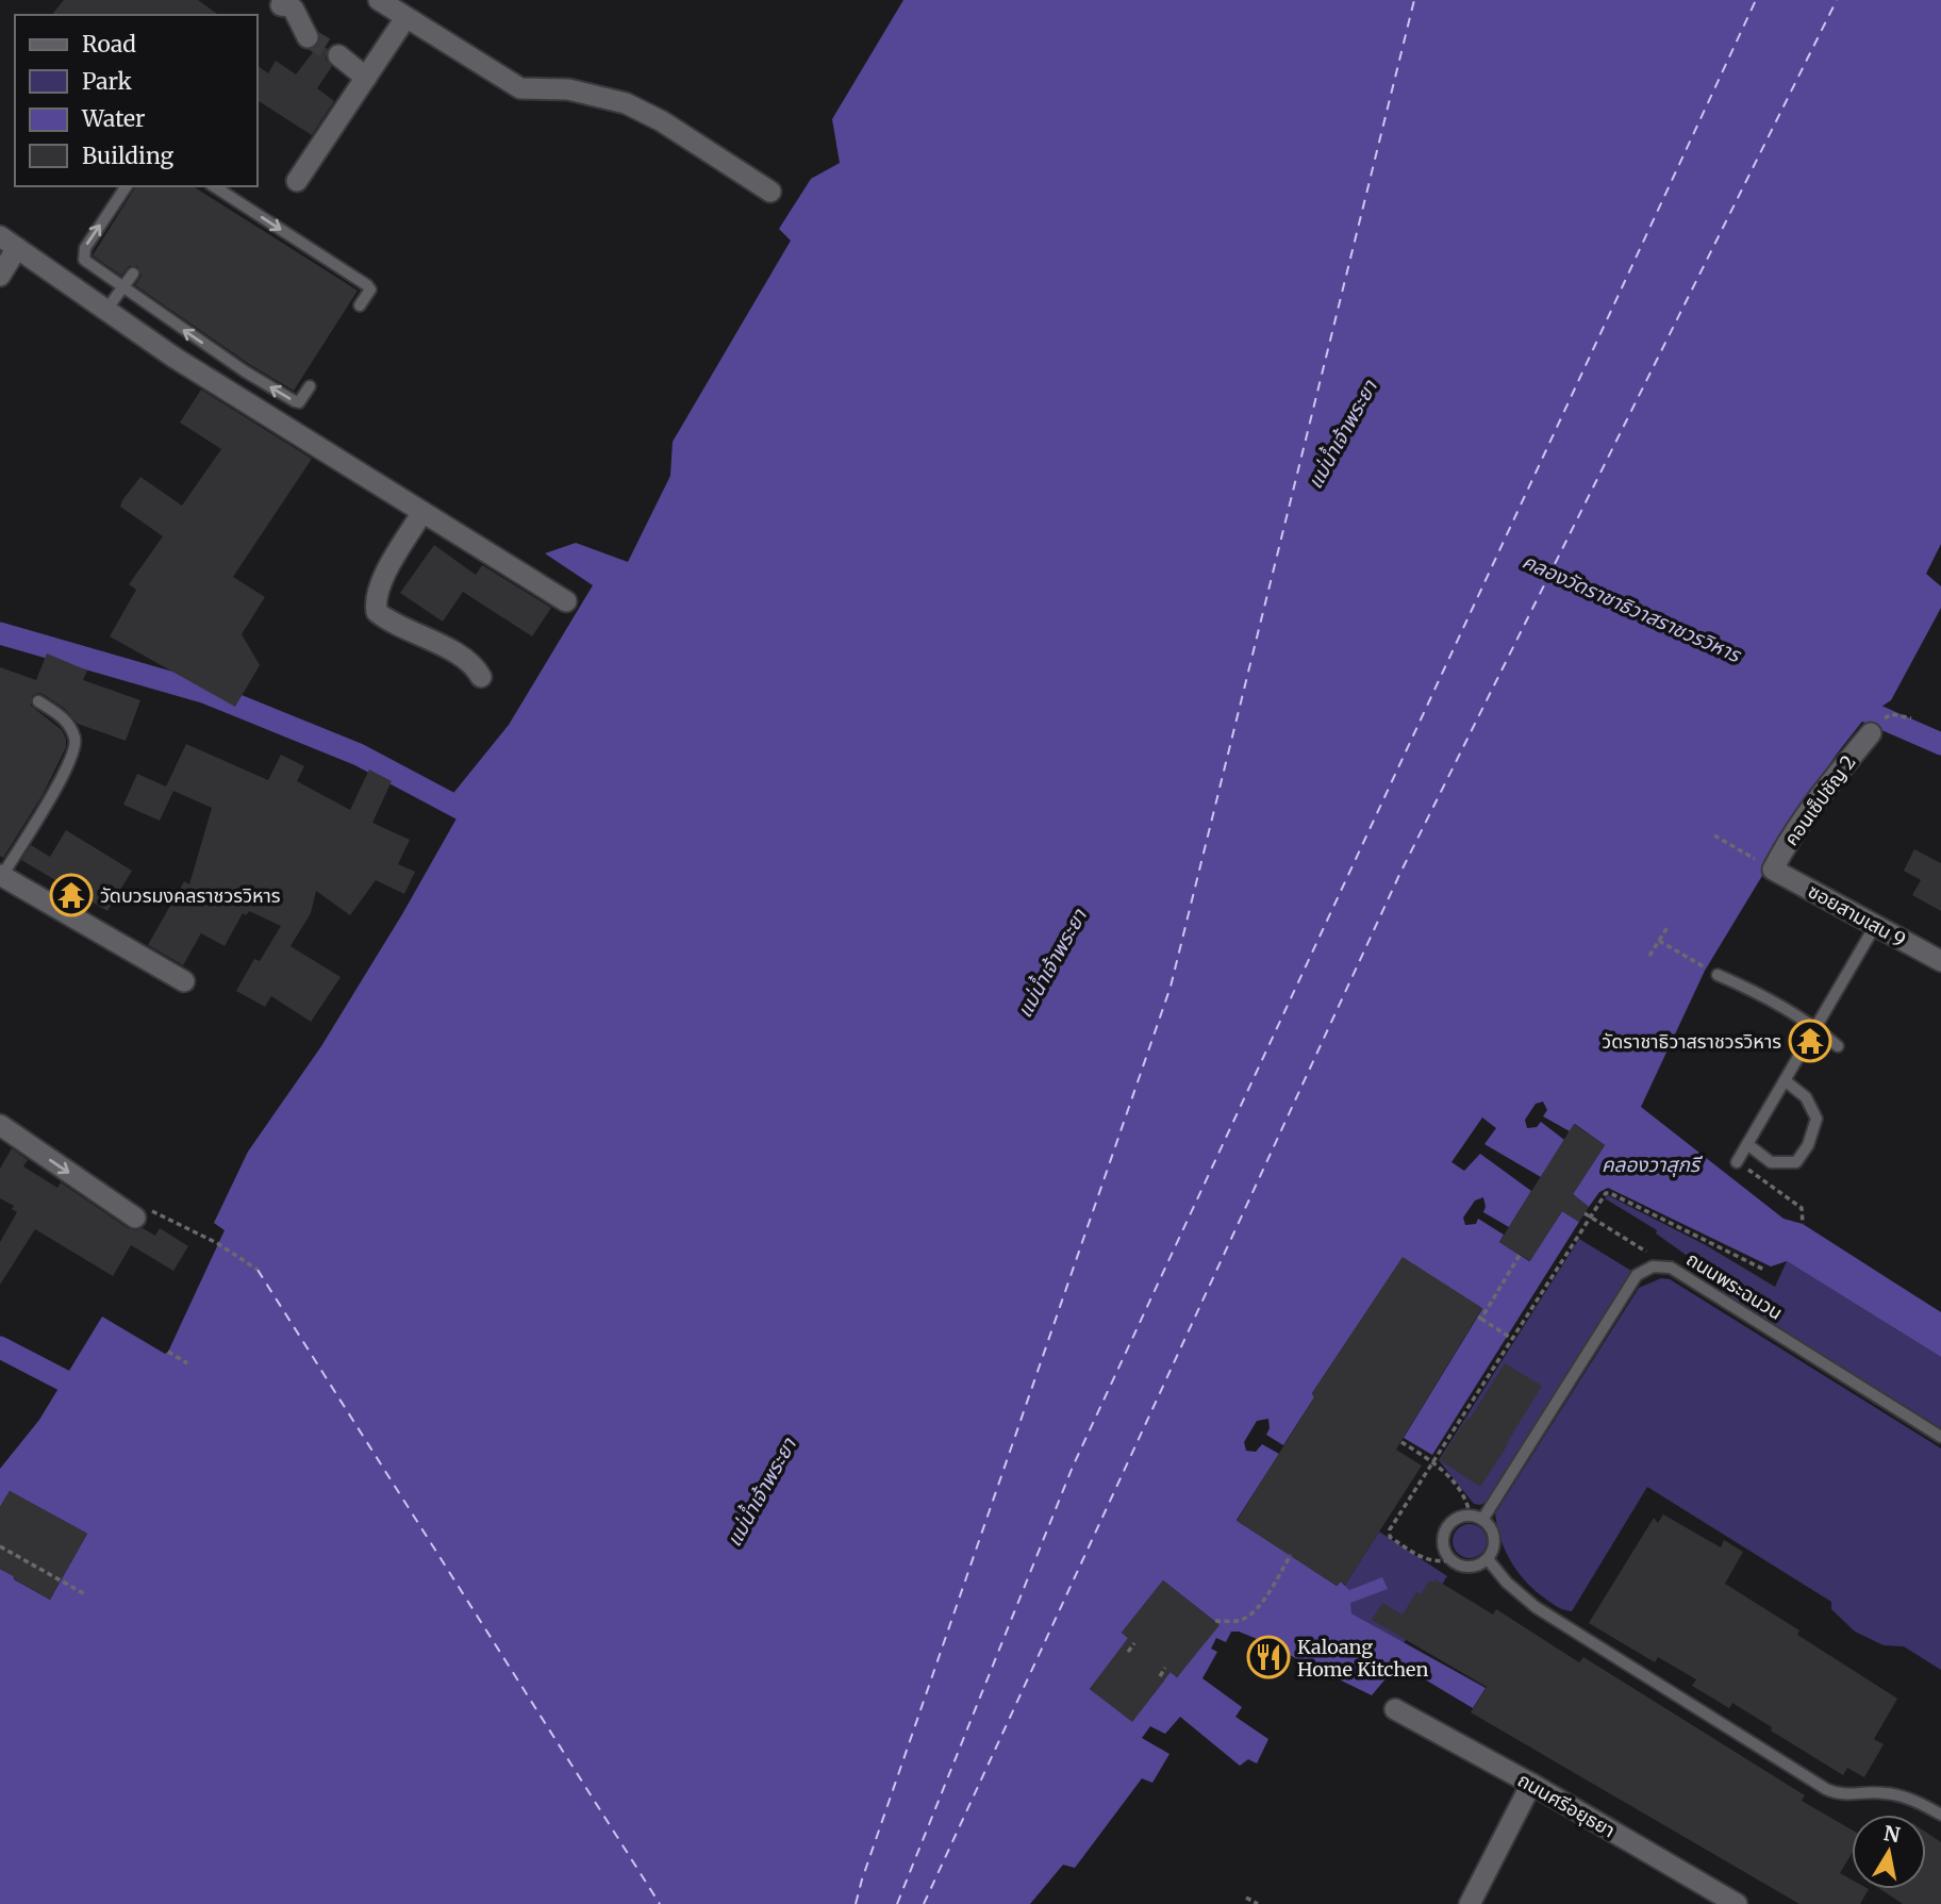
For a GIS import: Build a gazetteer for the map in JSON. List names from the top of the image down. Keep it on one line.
{"streets":{"street":["คอนเซ็ปชัญ 2","ซอยสามเสน 9","ถนนศรีอยุธยา"],"lane":["ถนนพระฉนวน"]},"crossings":[["คอนเซ็ปชัญ 2","ซอยสามเสน 9"]],"water":["แม่น้ำเจ้าพระยา","คลองวัดราชาธิวาสราชวรวิหาร","คลองวาสุกรี"],"places":{"temple":["วัดบวรมงคลราชวรวิหาร","วัดราชาธิวาสราชวรวิหาร"],"restaurant":["Kaloang Home Kitchen"]},"legend":["Road","Park","Water","Building"],"north":"top"}
